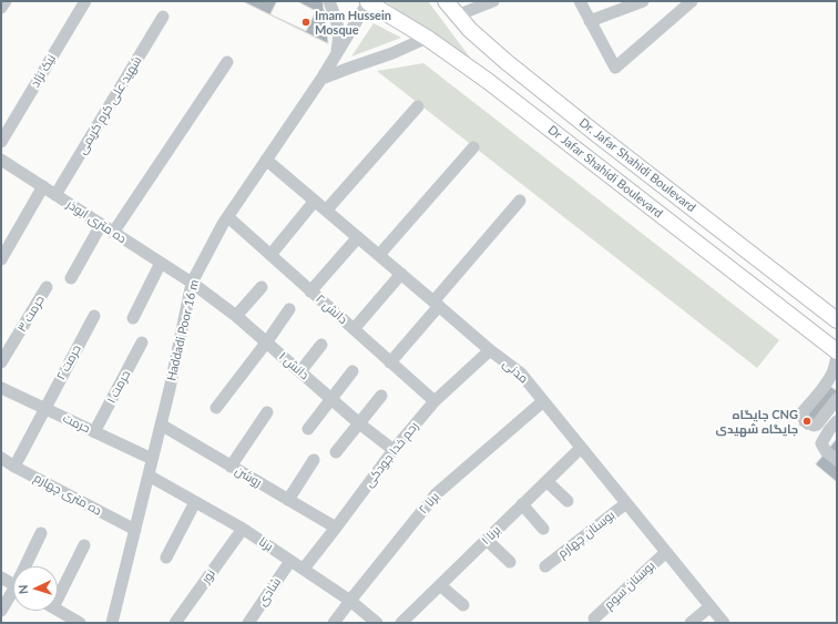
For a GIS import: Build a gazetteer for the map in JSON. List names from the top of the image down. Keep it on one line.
{"streets":{"main road":["Dr. Jafar Shahidi Boulevard","Dr Jafar Shahidi Boulevard"],"street":["نیک نژاد","شهید علی کرم کریمی","ده متری ابوذر","دانش ۲","حرمت ۳","Haddadi Poor 16 m","حرمت ۲","دانش ۱","مدنی","حرمت ۱","حرمت","رحم خدا جودکی","روشن","ده متری چهارم","برنا ۲","بوستان چهارم","برنا ۱","برنا","نور","بوستان سوم","شادی"]},"crossings":[["شهید علی کرم کریمی","ده متری ابوذر"],["Dr Jafar Shahidi Boulevard","Haddadi Poor 16 m"],["ده متری ابوذر","Haddadi Poor 16 m"],["ده متری ابوذر","دانش ۱"],["دانش ۲","Haddadi Poor 16 m"],["دانش ۲","رحم خدا جودکی"],["Haddadi Poor 16 m","دانش ۱"],["Haddadi Poor 16 m","مدنی"],["Haddadi Poor 16 m","حرمت"],["Haddadi Poor 16 m","روشن"],["Haddadi Poor 16 m","ده متری چهارم"],["Haddadi Poor 16 m","برنا"],["حرمت ۲","حرمت"],["حرمت ۲","ده متری چهارم"],["دانش ۱","رحم خدا جودکی"],["مدنی","رحم خدا جودکی"],["مدنی","برنا ۲"],["مدنی","بوستان چهارم"],["مدنی","برنا ۱"],["مدنی","بوستان سوم"],["حرمت ۱","حرمت"],["رحم خدا جودکی","روشن"],["رحم خدا جودکی","برنا"],["برنا ۲","برنا"],["برنا","نور"],["برنا","شادی"]],"places":["Imam Hussein Mosque","جایگاه CNG جایگاه شهیدی"],"north":"left"}
